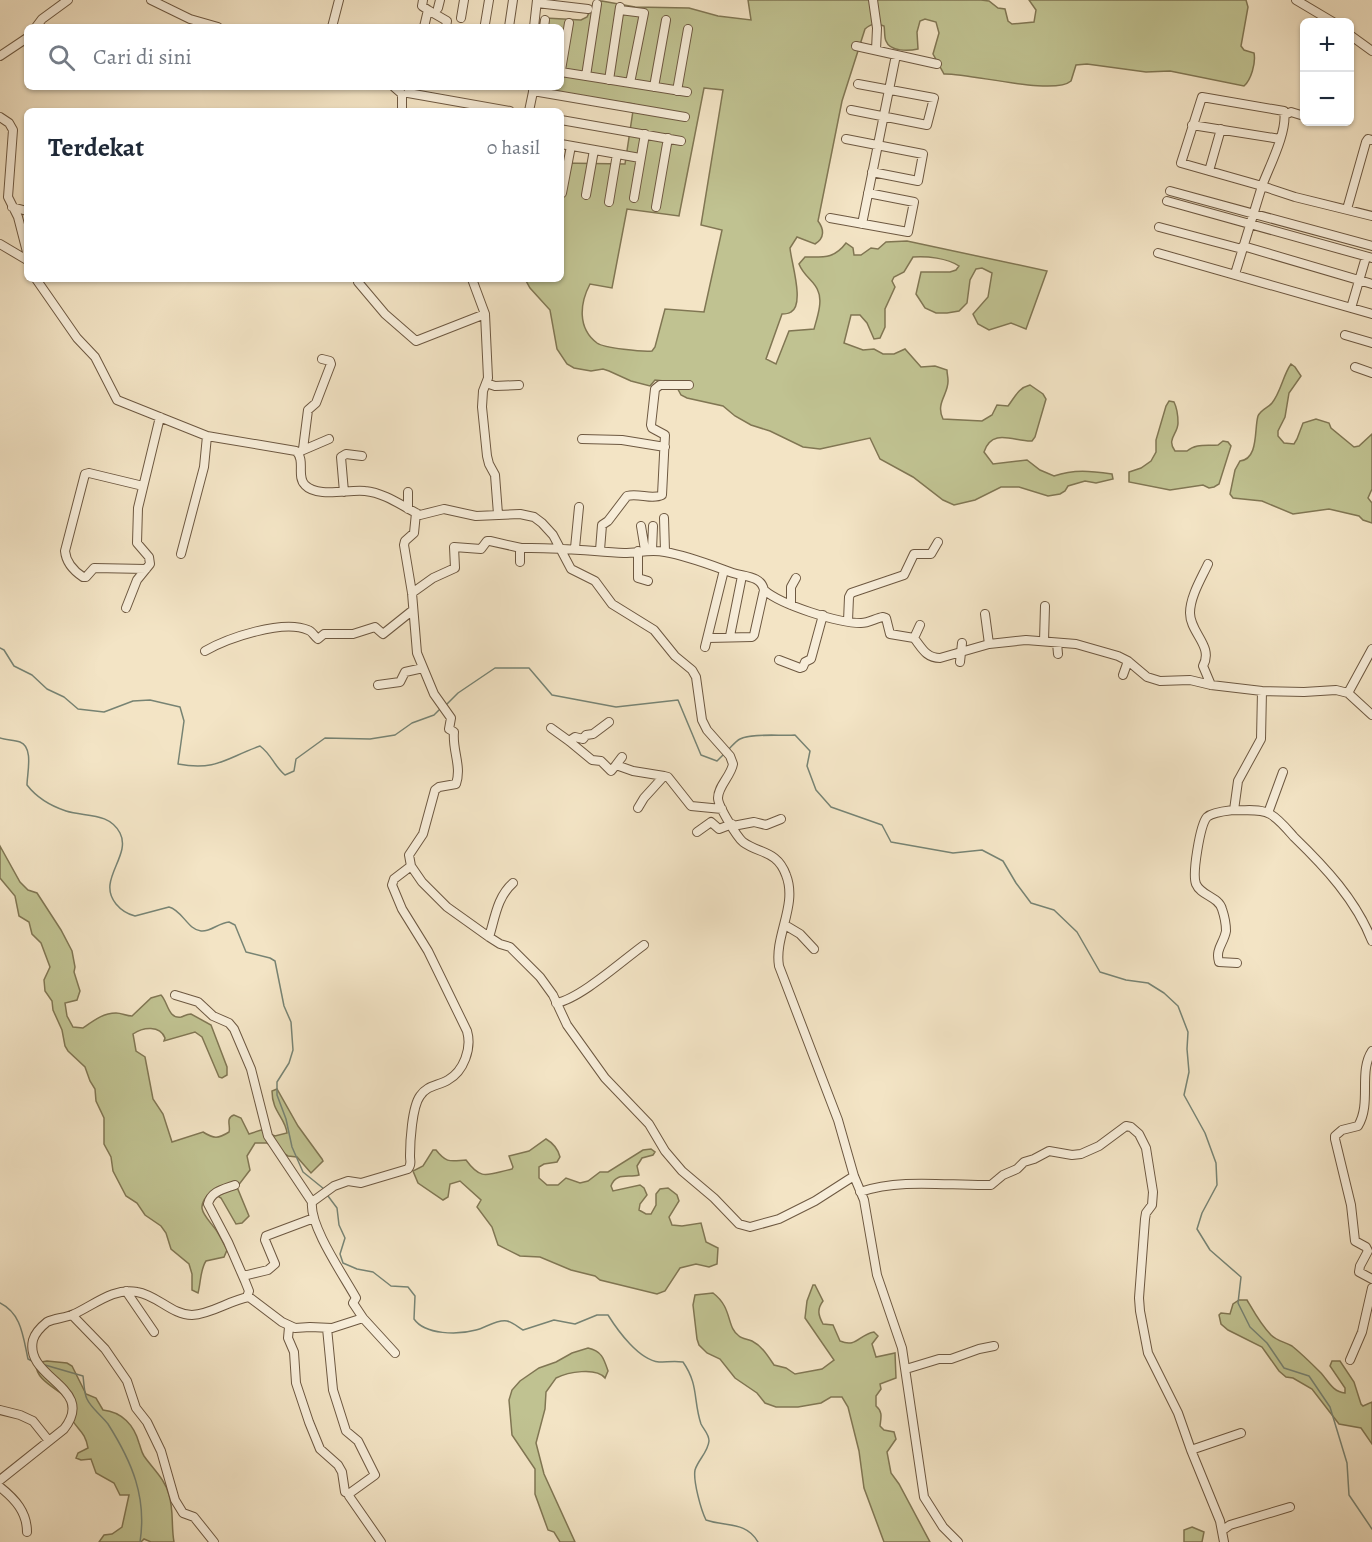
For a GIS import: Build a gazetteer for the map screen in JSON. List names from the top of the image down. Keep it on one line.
{"page":{"map_buttons":["+","−"],"search":"Cari di sini","heading":["Terdekat","0 hasil"]}}
